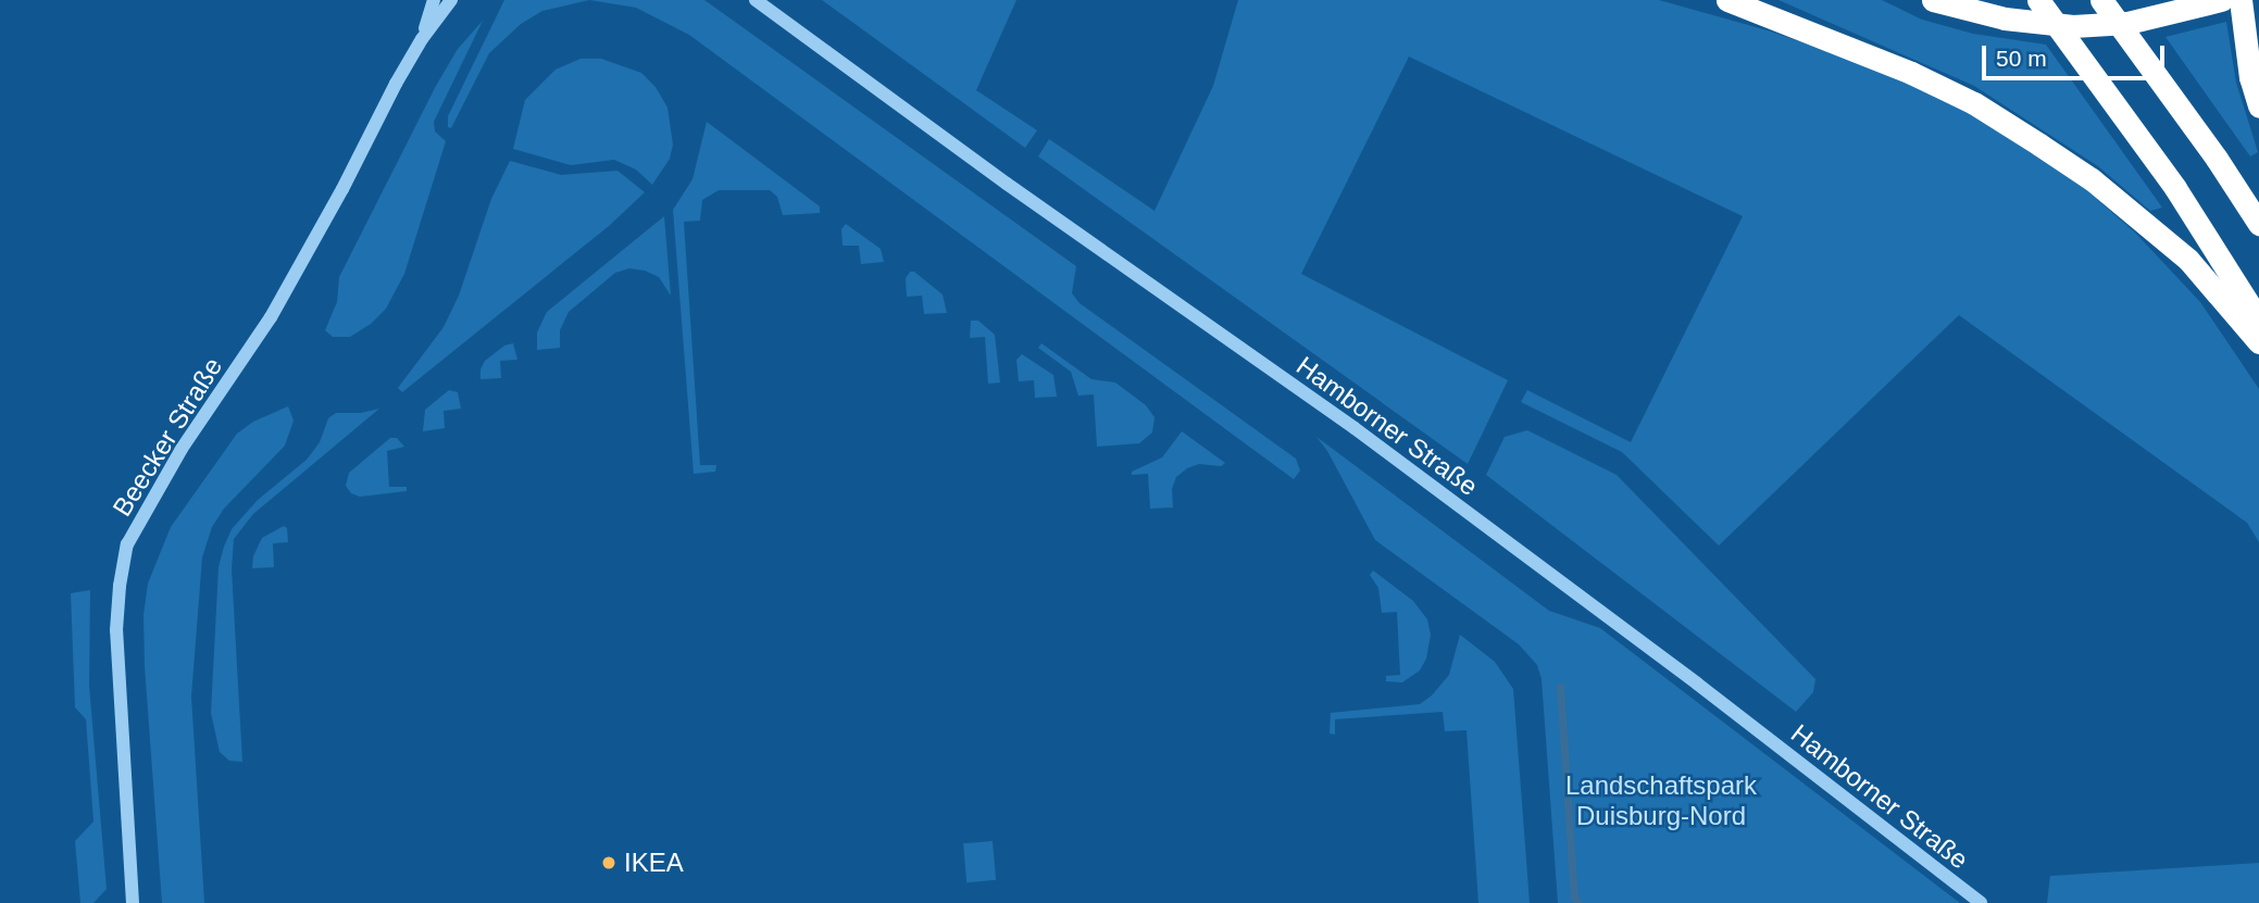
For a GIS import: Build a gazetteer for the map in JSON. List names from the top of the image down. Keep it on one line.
{"streets":{"street":["Hamborner Straße","Beecker Straße"]},"parks":["Landschaftspark Duisburg-Nord"],"places":["IKEA"],"scale_bar":"50 m"}
